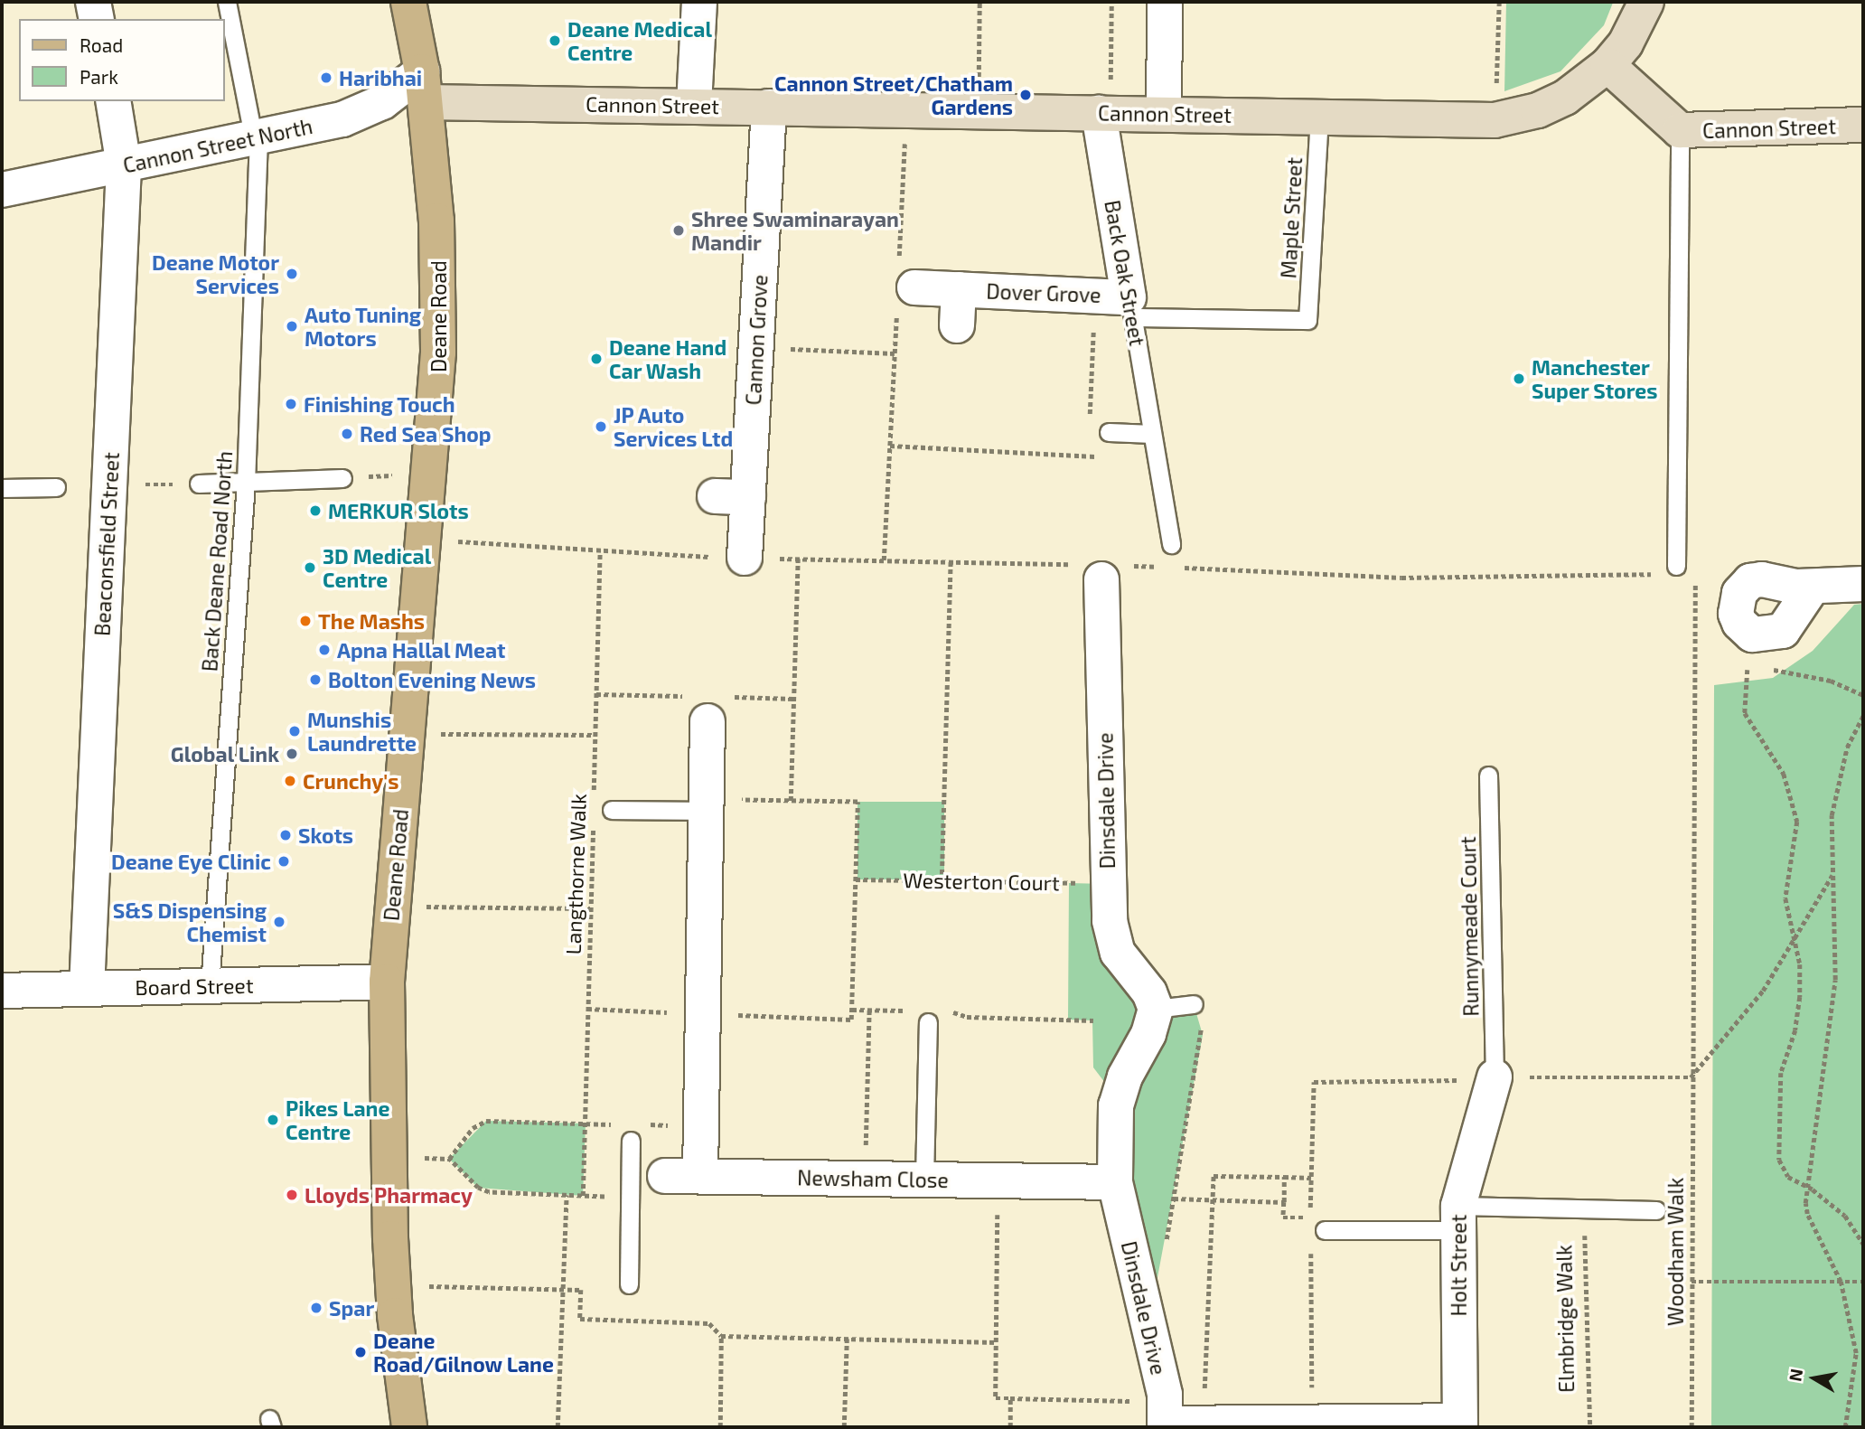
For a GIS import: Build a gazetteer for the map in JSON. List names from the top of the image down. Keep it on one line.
{"streets":{"main road":["Deane Road"],"street":["Cannon Street","Cannon Street North","Back Oak Street","Dover Grove","Cannon Grove","Beaconsfield Street","Dinsdale Drive","Board Street","Newsham Close","Holt Street"],"lane":["Maple Street","Back Deane Road North","Runnymeade Court"],"path":["Langthorne Walk","Westerton Court","Woodham Walk","Elmbridge Walk"]},"crossings":[["Cannon Street","Cannon Street North"],["Cannon Street","Maple Street"],["Cannon Street","Back Oak Street"],["Cannon Street","Deane Road"],["Cannon Street","Cannon Grove"],["Cannon Street North","Deane Road"],["Cannon Street North","Beaconsfield Street"],["Cannon Street North","Back Deane Road North"],["Maple Street","Back Oak Street"],["Maple Street","Dover Grove"],["Back Oak Street","Dover Grove"],["Deane Road","Board Street"],["Beaconsfield Street","Board Street"],["Back Deane Road North","Board Street"],["Dinsdale Drive","Westerton Court"],["Dinsdale Drive","Newsham Close"],["Dinsdale Drive","Holt Street"],["Runnymeade Court","Holt Street"]],"places":["Deane Medical Centre","Haribhai","Cannon Street/Chatham Gardens","Shree Swaminarayan Mandir","Deane Motor Services","Auto Tuning Motors","Deane Hand Car Wash","Manchester Super Stores","Finishing Touch","JP Auto Services Ltd","Red Sea Shop","MERKUR Slots","3D Medical Centre","The Mashs","Apna Hallal Meat","Bolton Evening News","Munshis Laundrette","Global Link","Crunchy's","Skots","Deane Eye Clinic","S&S Dispensing Chemist","Pikes Lane Centre","Lloyds Pharmacy","Spar","Deane Road/Gilnow Lane"],"legend":["Road","Park"],"north":"left"}
